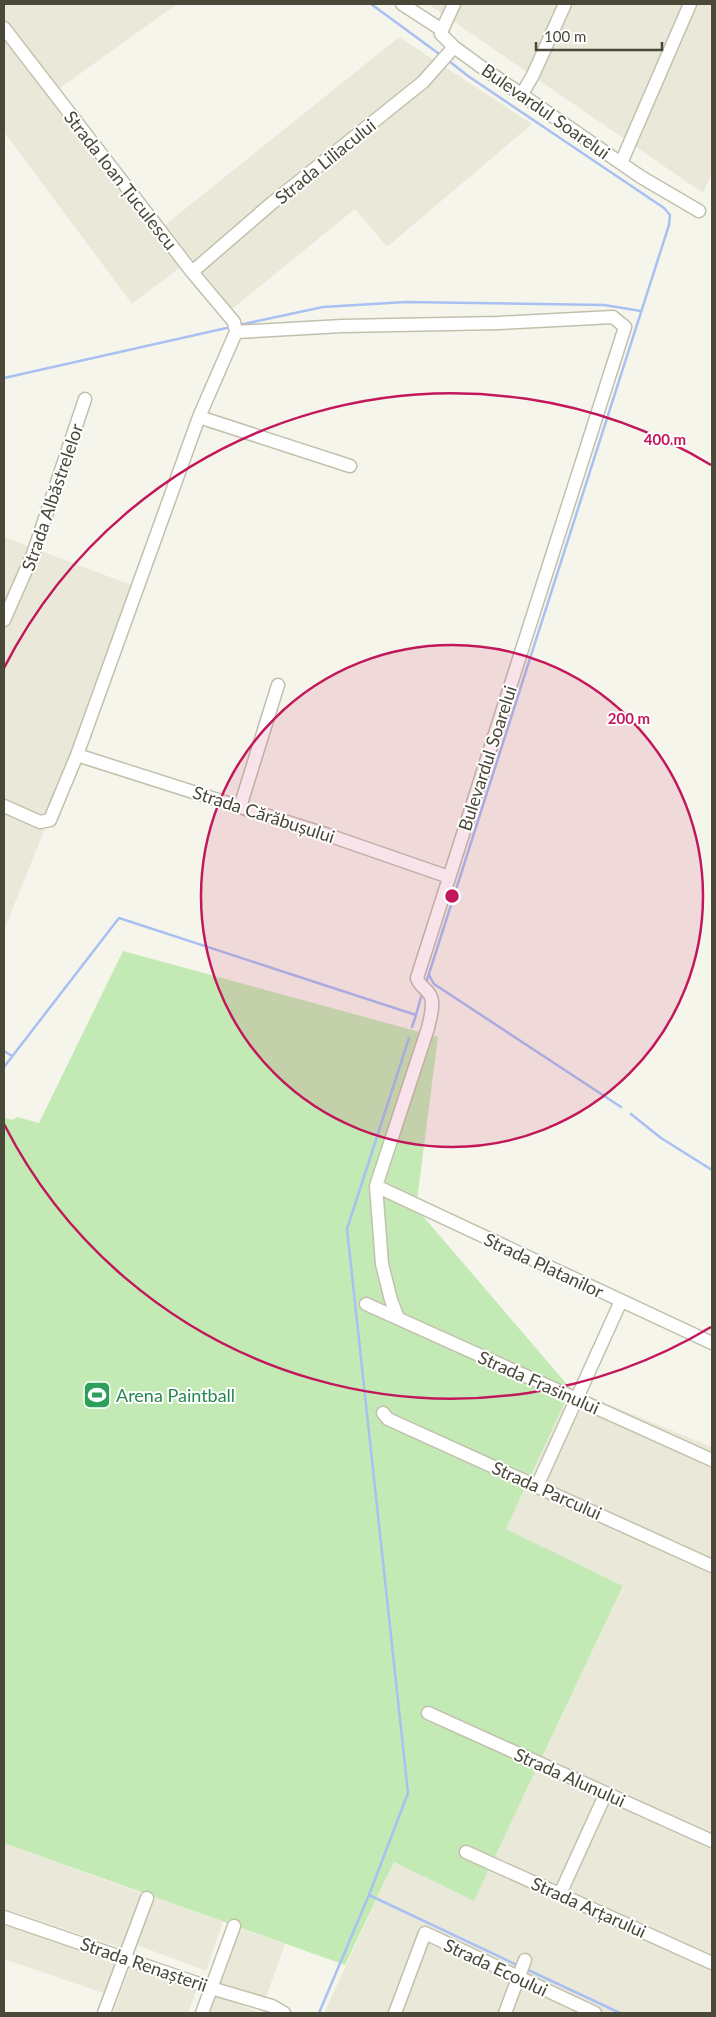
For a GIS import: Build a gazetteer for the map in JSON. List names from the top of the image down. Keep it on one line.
{"streets":{"street":["Bulevardul Soarelui","Strada Liliacului","Strada Ioan Țuculescu","Strada Albăstrelelor","Strada Cărăbușului","Strada Platanilor","Strada Frasinului","Strada Parcului","Strada Alunului","Strada Arțarului","Strada Renașterii","Strada Ecoului"]},"crossings":[["Bulevardul Soarelui","Strada Liliacului"],["Bulevardul Soarelui","Strada Ioan Țuculescu"],["Bulevardul Soarelui","Strada Cărăbușului"],["Bulevardul Soarelui","Strada Platanilor"],["Strada Liliacului","Strada Ioan Țuculescu"]],"places":{"sports":["Arena Paintball"]},"scale_bar":"100 m","rings":["400 m","200 m"]}
